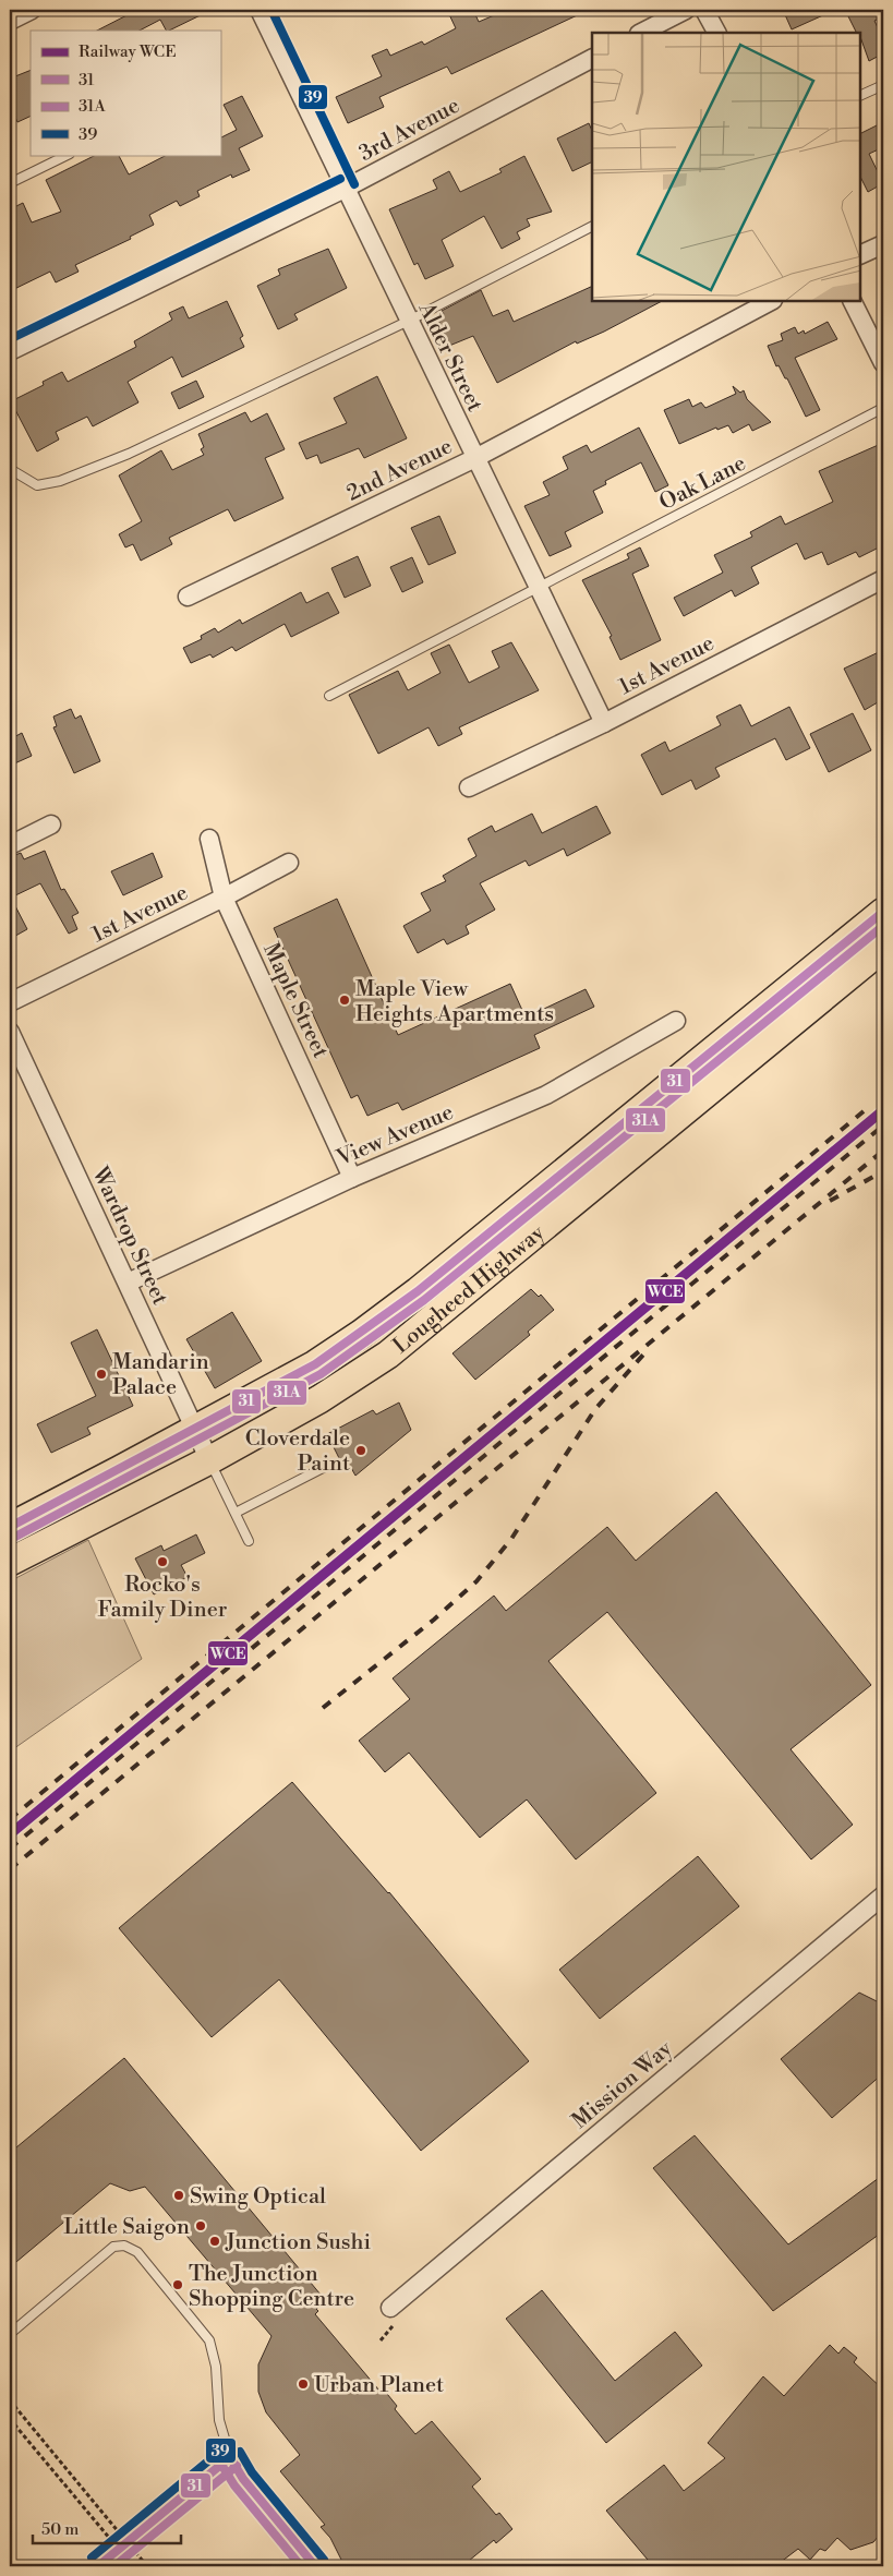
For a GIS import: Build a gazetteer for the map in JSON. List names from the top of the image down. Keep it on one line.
{"streets":{"main road":["Lougheed Highway"],"street":["3rd Avenue","Alder Street","2nd Avenue","1st Avenue","Maple Street","View Avenue","Wardrop Street","Mission Way"],"lane":["Oak Lane"]},"crossings":[["3rd Avenue","Alder Street"],["Alder Street","2nd Avenue"],["Alder Street","Oak Lane"],["Alder Street","1st Avenue"],["1st Avenue","Maple Street"],["Maple Street","View Avenue"],["View Avenue","Wardrop Street"],["Wardrop Street","Lougheed Highway"]],"places":["Maple View Heights Apartments","Mandarin Palace","Cloverdale Paint","Rocko's Family Diner","Swing Optical","Little Saigon","Junction Sushi","The Junction Shopping Centre","Urban Planet"],"lines":["transit line 39","transit line 31","transit line 31A","rail line WCE"],"legend":["Railway WCE","31","31A","39"],"scale_bar":"50 m"}
